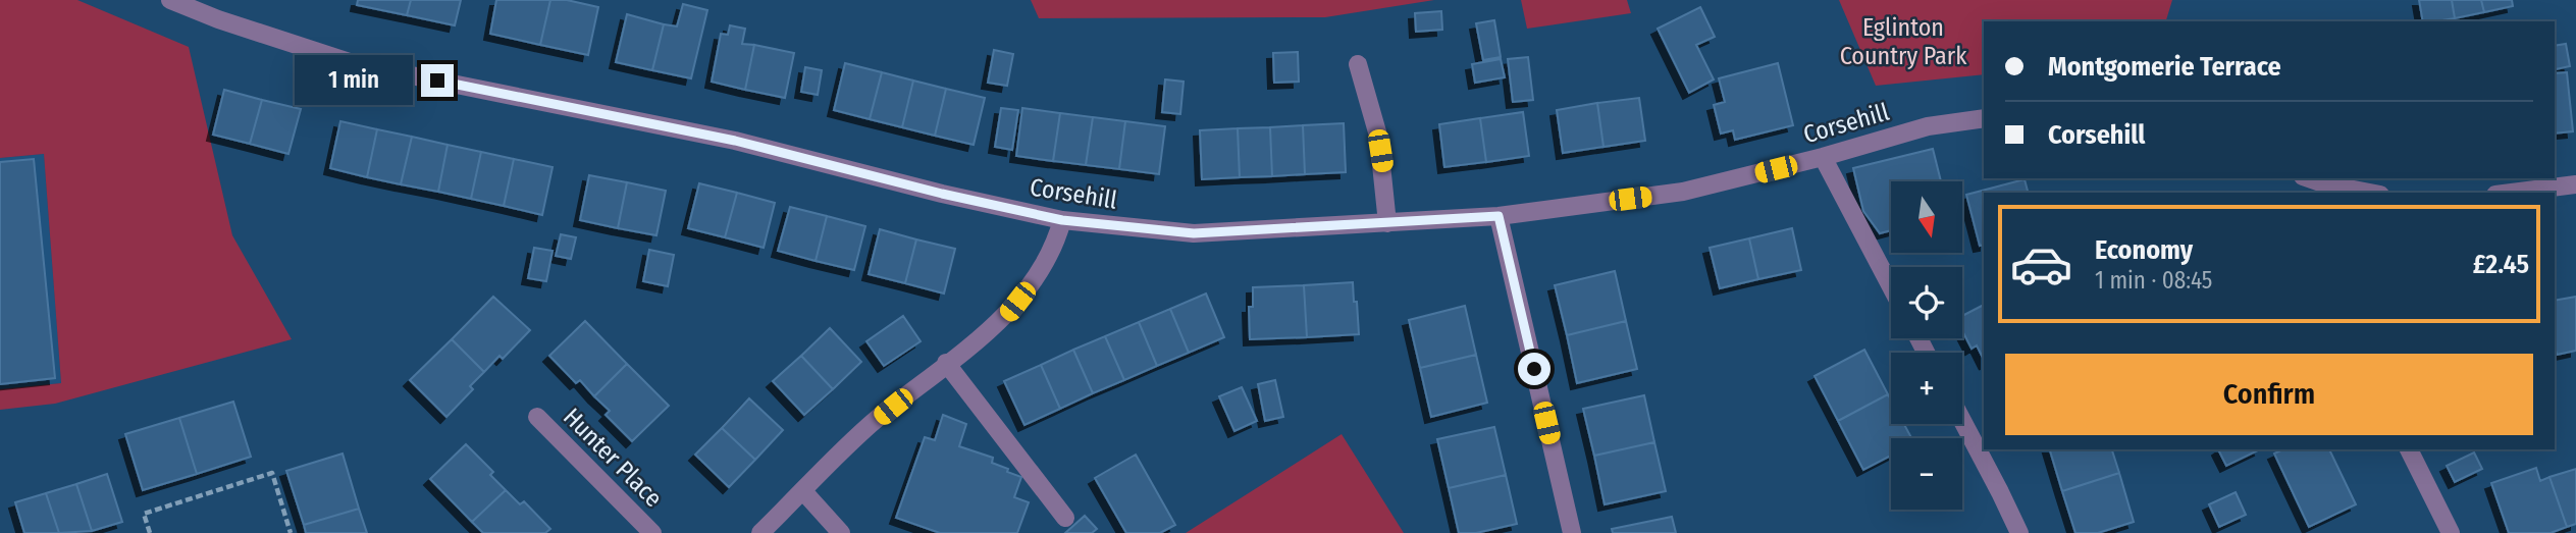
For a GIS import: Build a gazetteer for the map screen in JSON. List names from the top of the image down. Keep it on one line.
{"streets":{"street":["Corsehill","Hunter Place"]},"parks":["Eglinton Country Park"],"north":"bottom","page":{"banner":["Montgomerie Terrace","Corsehill"],"bubble":"1 min","map_buttons":["+","−"],"list":[{"name":"Economy","note":"1 min · 08:45","value":"£2.45"}],"buttons":"Confirm"}}
